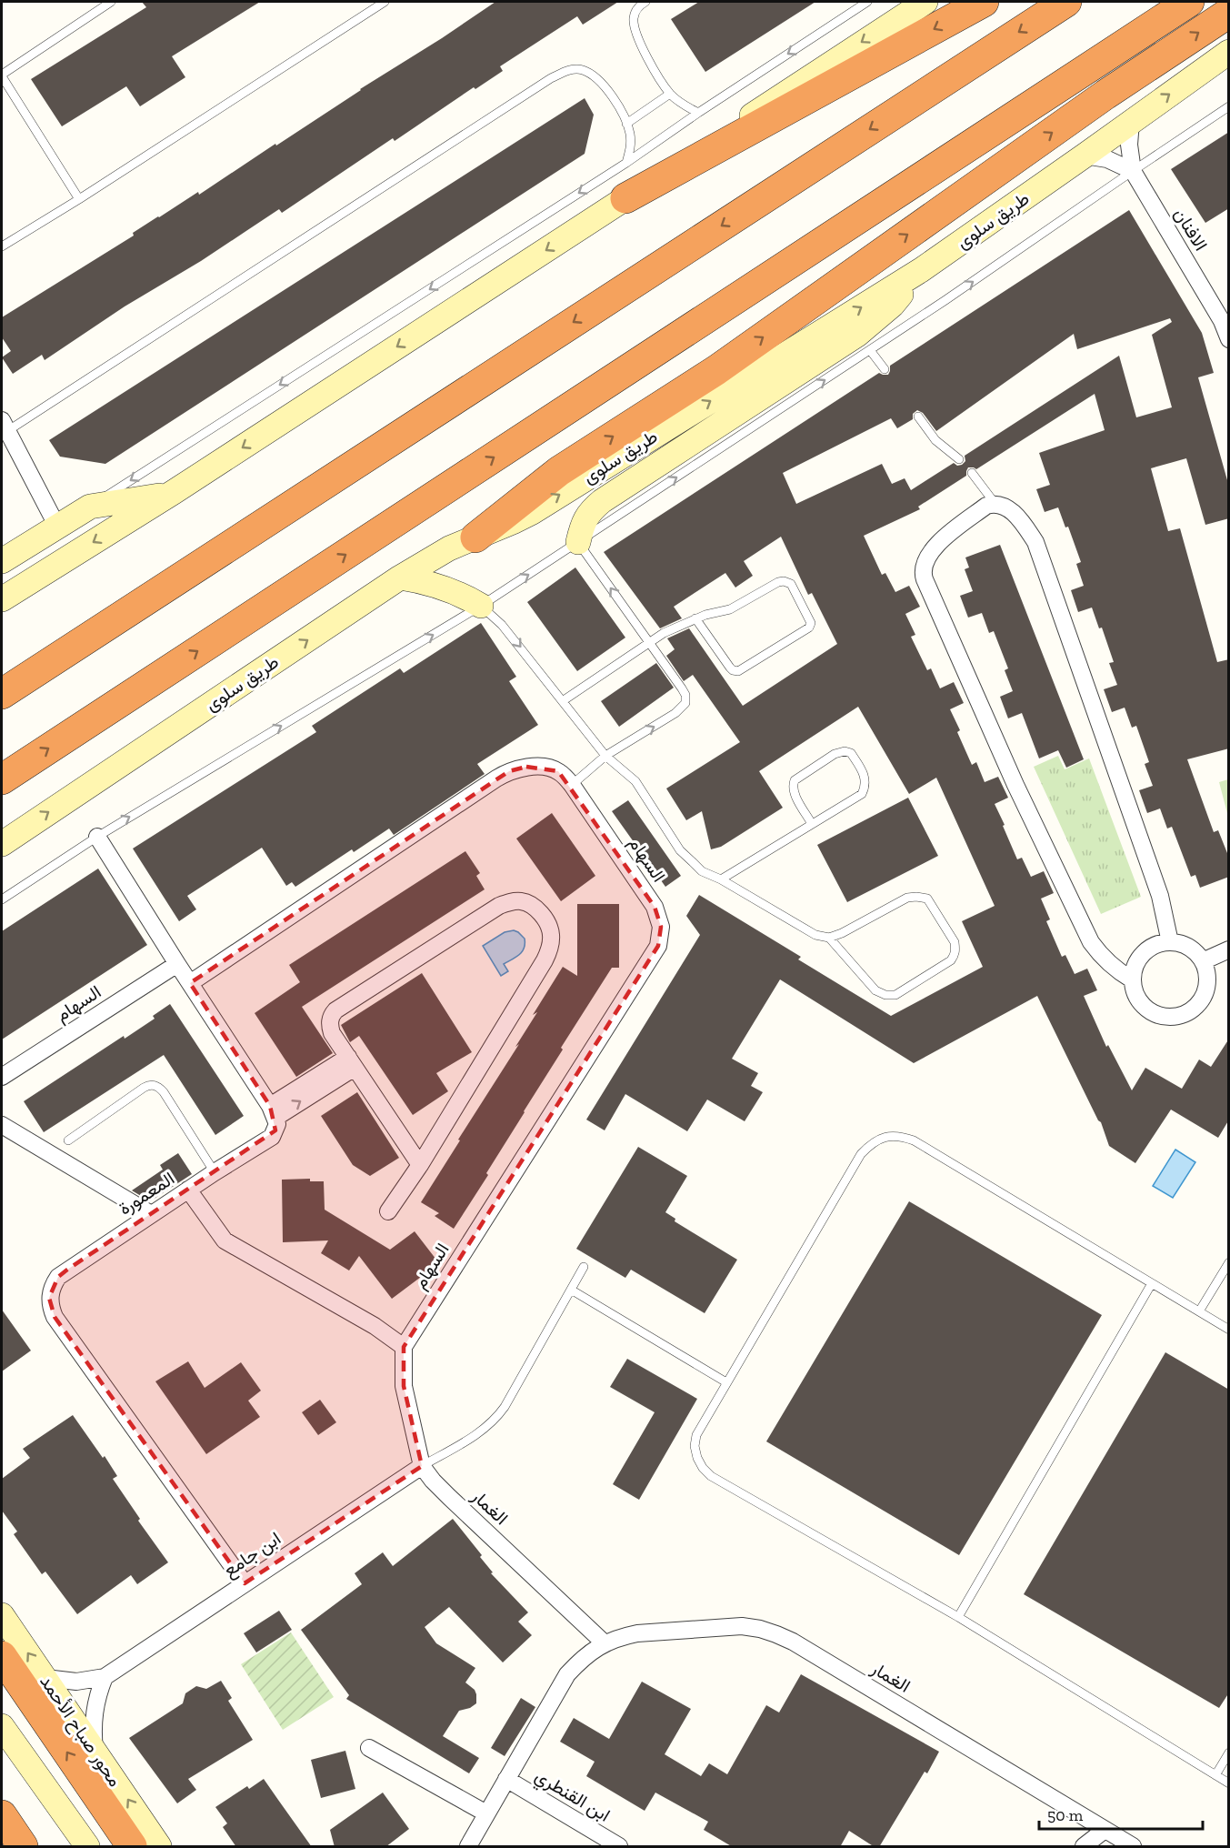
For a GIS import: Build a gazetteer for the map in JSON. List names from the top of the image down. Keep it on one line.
{"streets":{"highway":["محور صباح الأحمد"],"main road":["طريق سلوى"],"street":["الافنان","السهام","المعمورة","الغمار","ابن جامع","ابن القنطري"]},"crossings":[["طريق سلوى","الافنان"],["المعمورة","ابن جامع"],["الغمار","ابن جامع"],["الغمار","ابن القنطري"],["ابن جامع","محور صباح الأحمد"]],"scale_bar":"50 m"}
